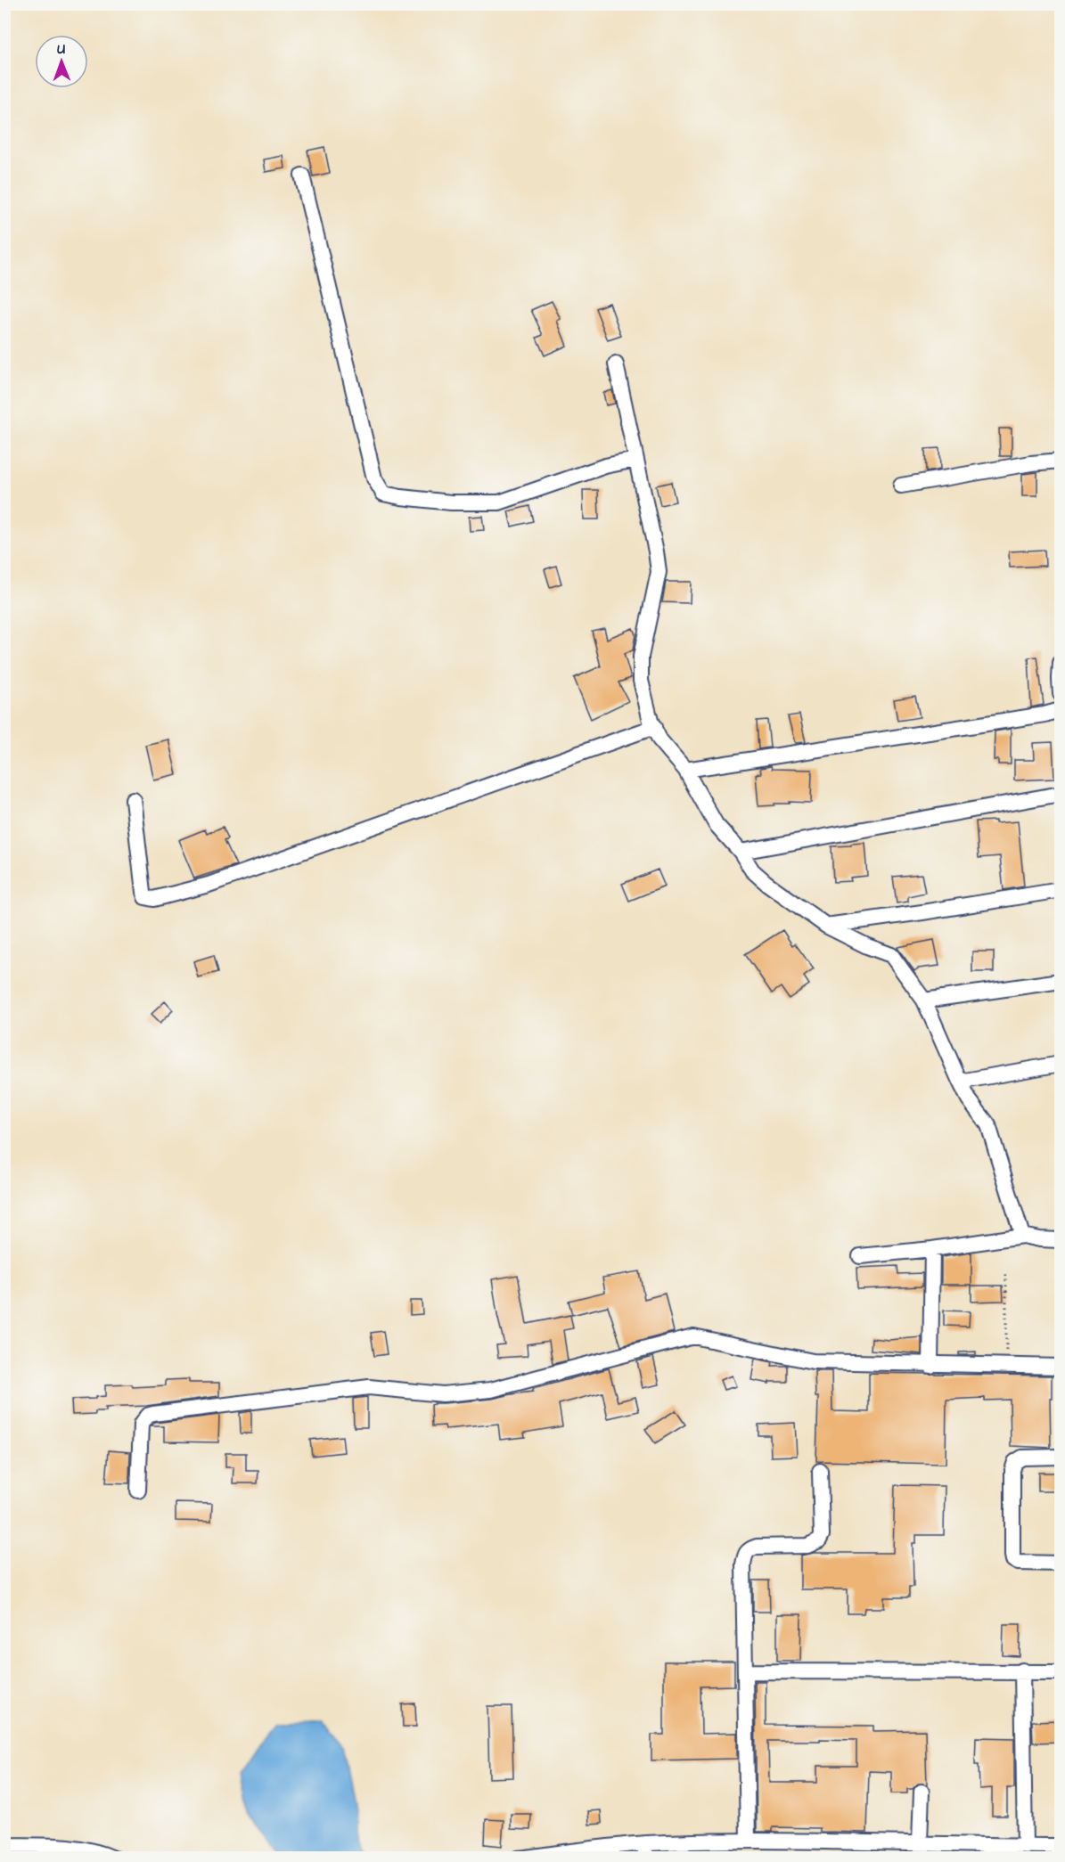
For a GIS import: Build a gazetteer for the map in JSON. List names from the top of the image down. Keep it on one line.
{"north":"top"}
